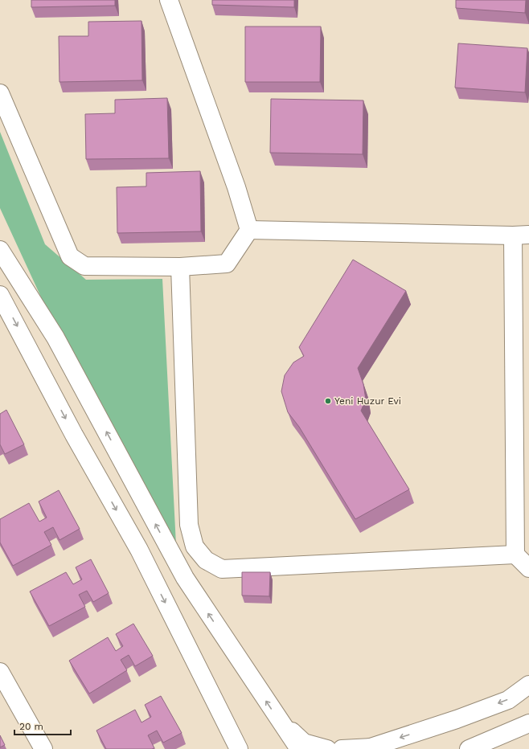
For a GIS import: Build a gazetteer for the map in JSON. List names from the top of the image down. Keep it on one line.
{"places":["Yeni Huzur Evi"],"scale_bar":"20 m"}
